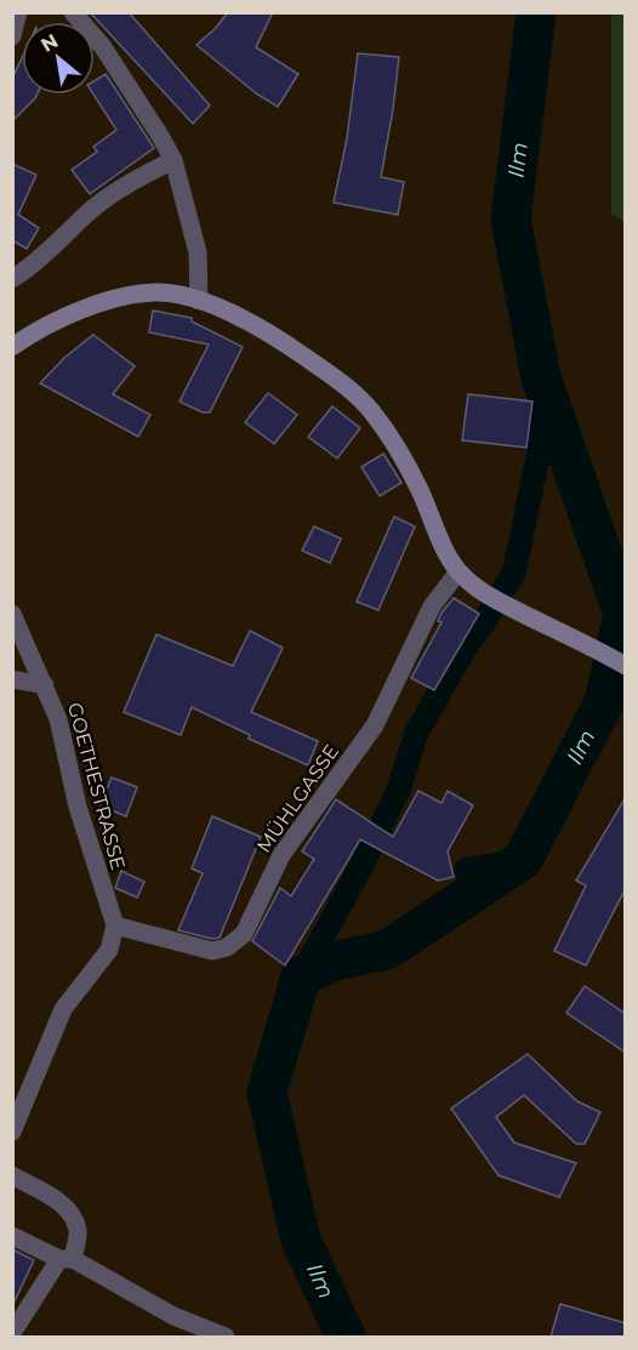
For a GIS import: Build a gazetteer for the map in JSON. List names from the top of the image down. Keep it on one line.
{"streets":{"street":["GOETHESTRASSE","MÜHLGASSE"]},"crossings":[["GOETHESTRASSE","MÜHLGASSE"]],"water":["Ilm"],"north":"top left"}
